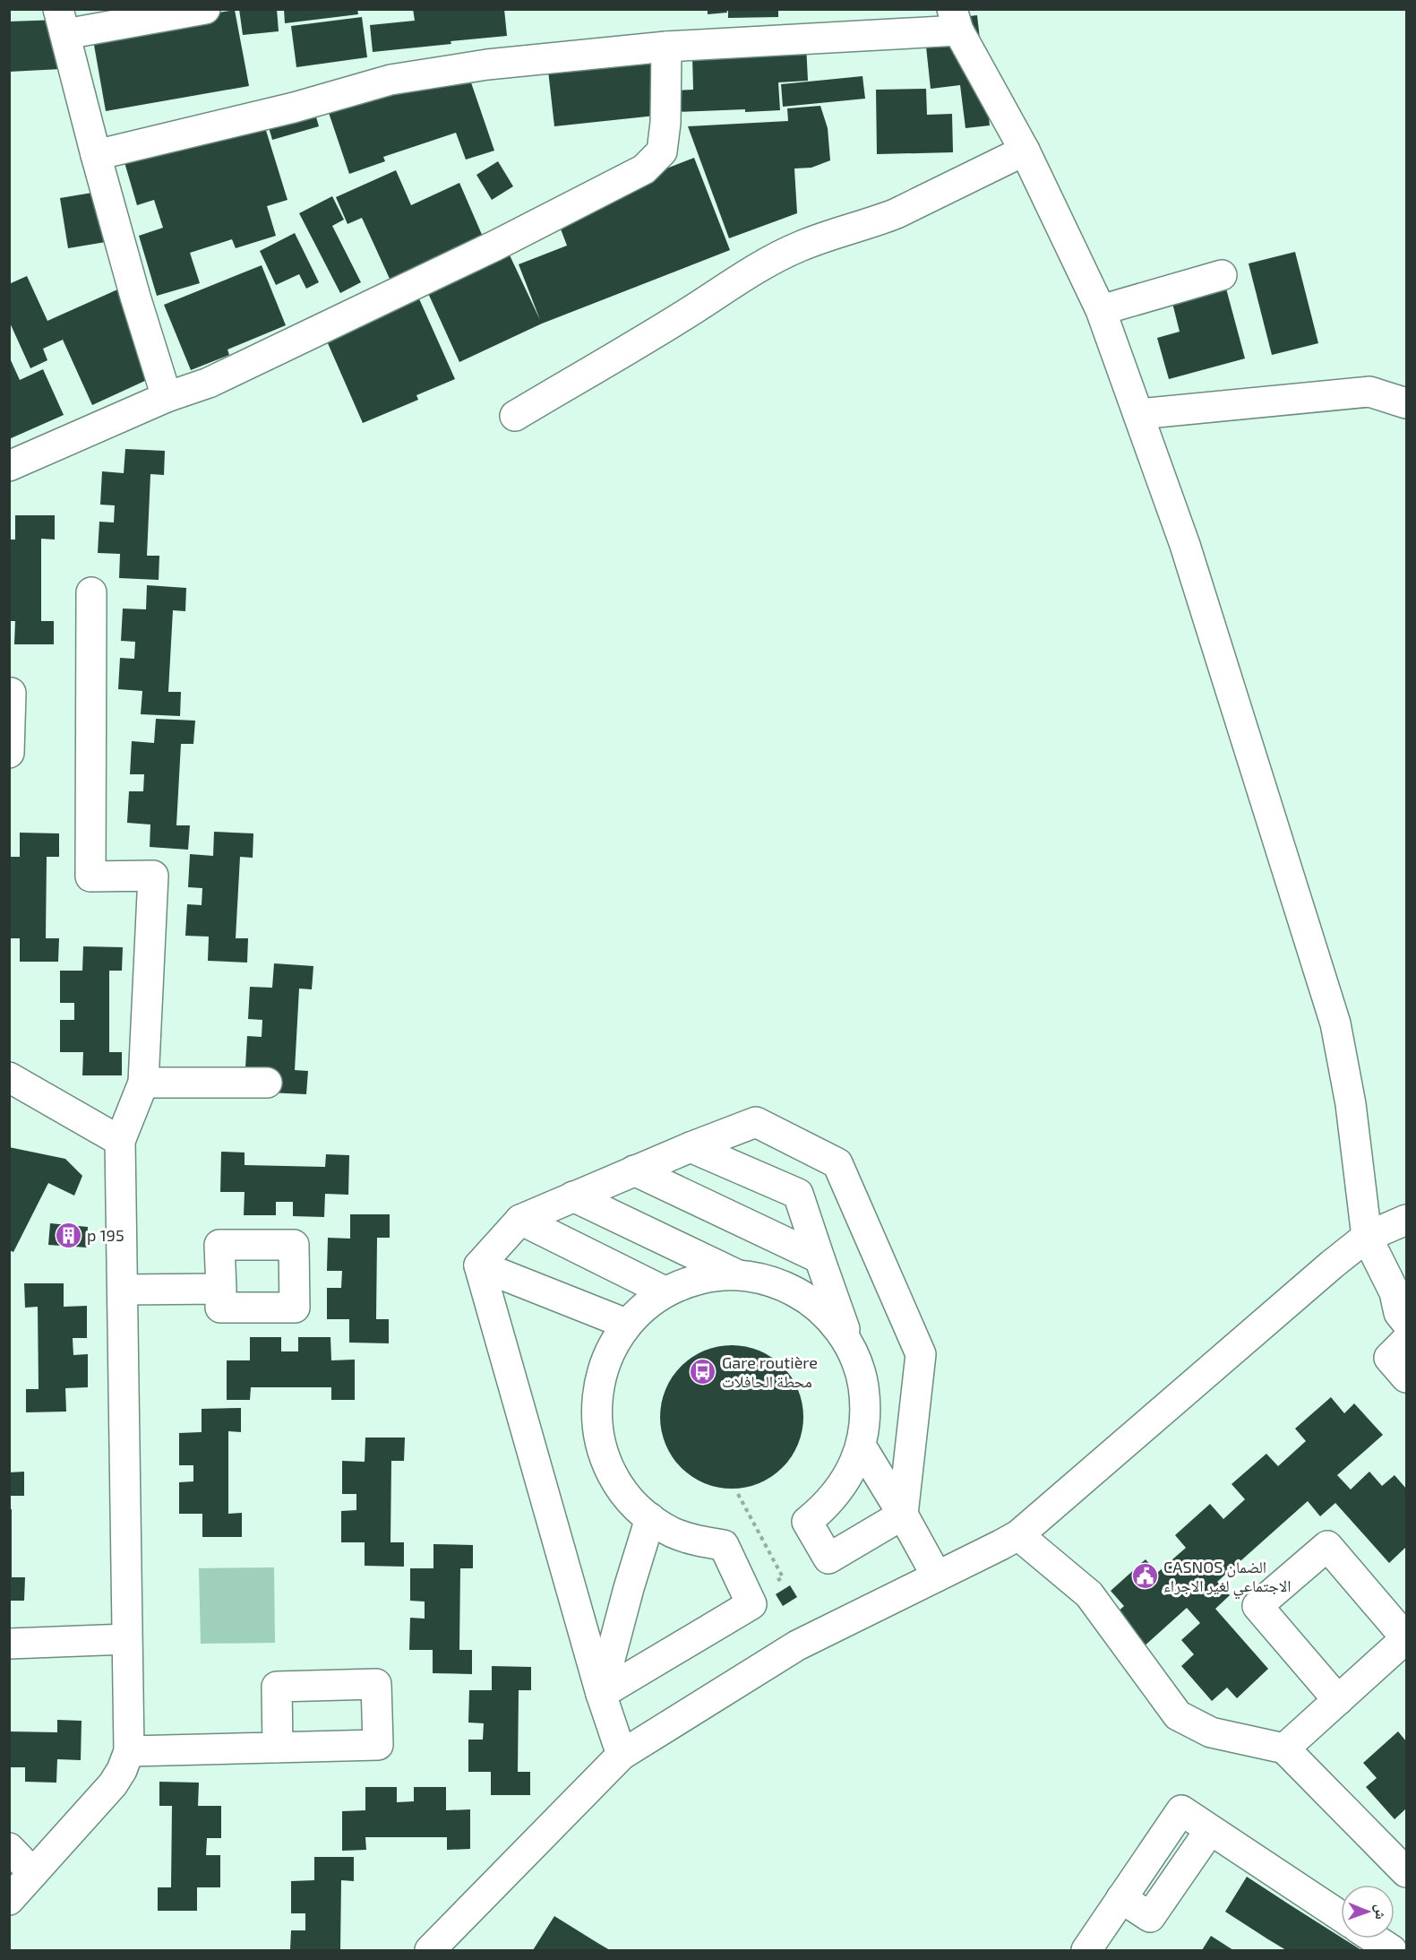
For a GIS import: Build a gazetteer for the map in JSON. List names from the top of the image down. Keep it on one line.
{"places":{"building":["p 195"],"bus stop":["Gare routière محطة الحافلات"],"public building":["CASNOS الضمان الاجتماعي لغير الاجراء"]},"north":"right"}
